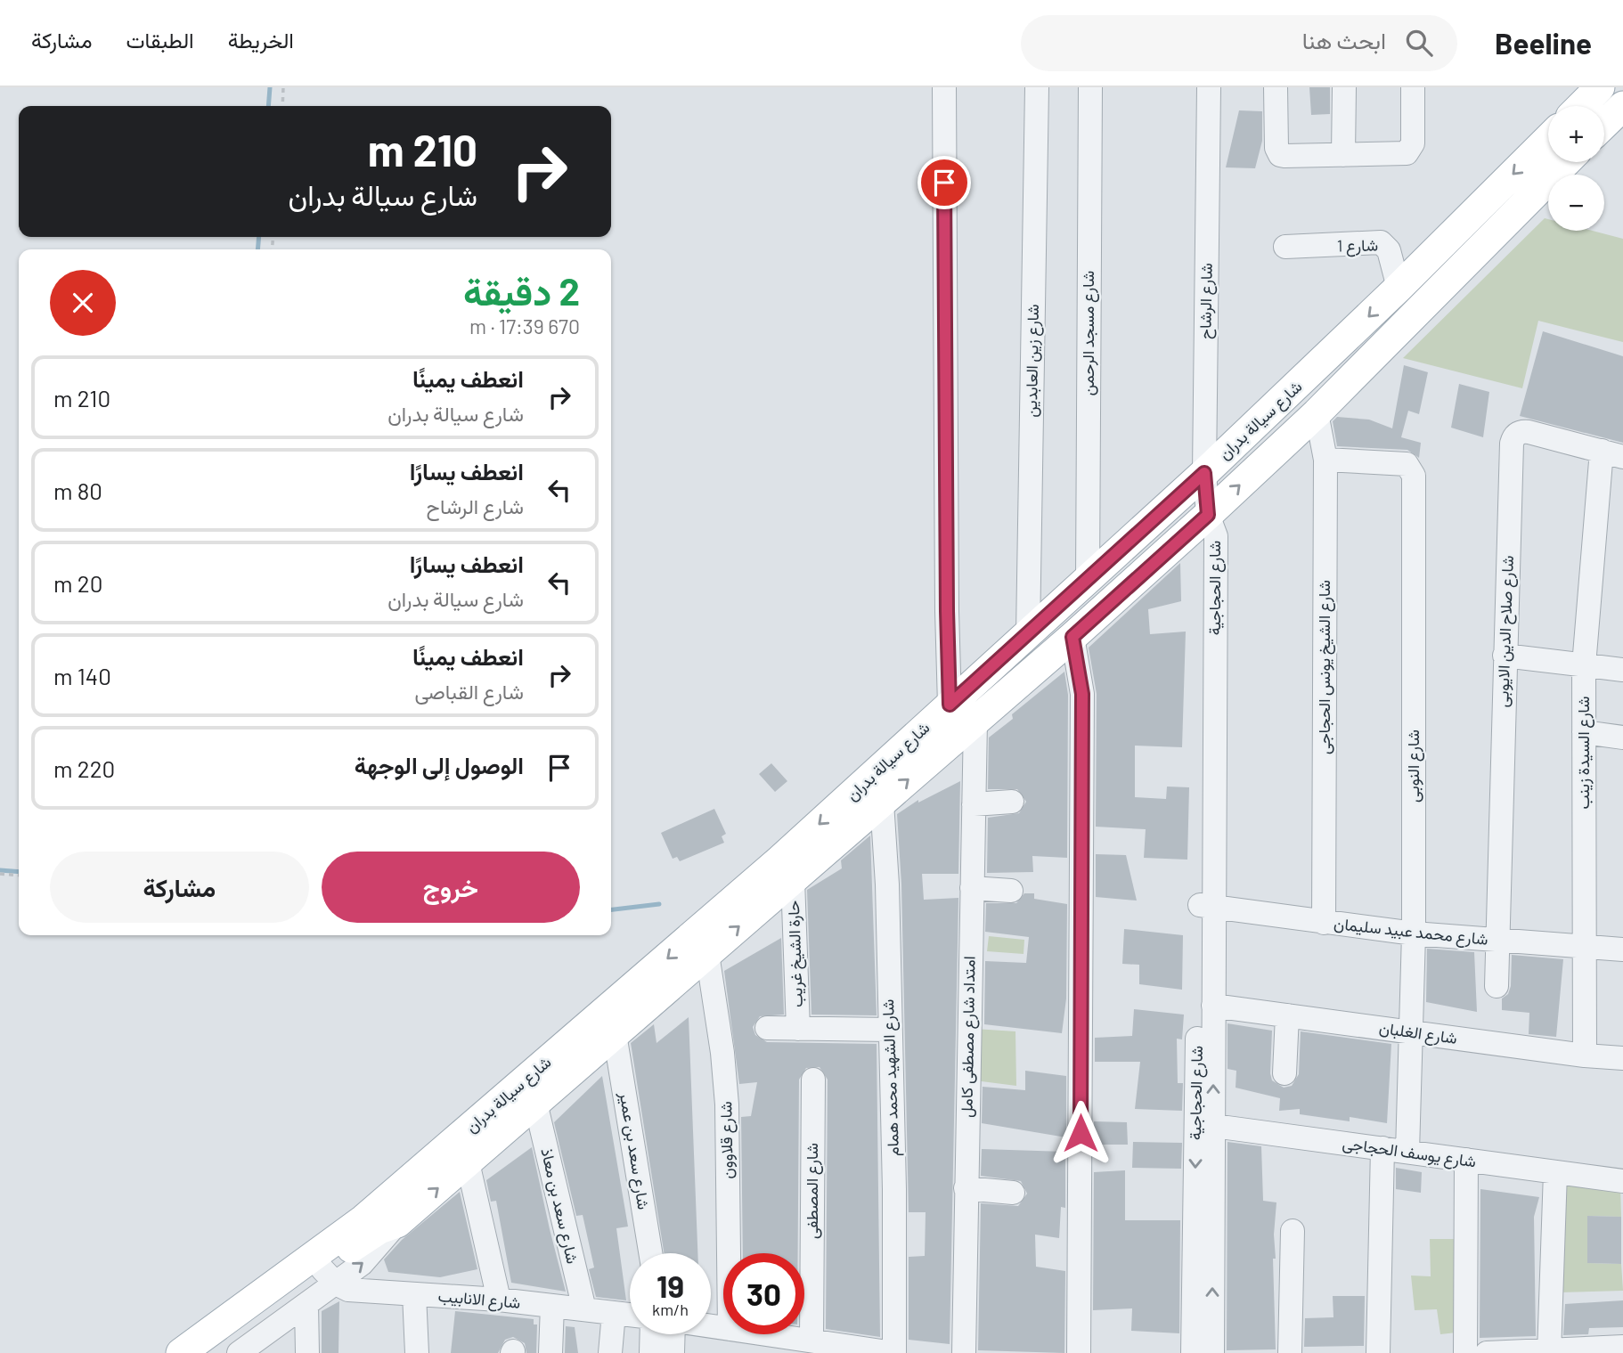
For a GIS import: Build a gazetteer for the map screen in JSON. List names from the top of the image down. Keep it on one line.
{"streets":{"main road":["شارع سيالة بدران"],"street":["شارع 1","شارع الرشاح","شارع مسجد الرحمن","شارع زين العابدين","شارع الحجاجية","شارع صلاح الدين الايوبى","شارع الشيخ يونس الحجاجى","شارع السيدة زينب","شارع النوبى","شارع محمد عبيد سليمان","حارة الشيخ غريب","شارع الغلبان","امتداد شارع مصطفى كامل","شارع الشهيد محمد همام","شارع قلاوون","شارع سعد بن عمير","شارع يوسف الحجاجى","شارع المصطفى","شارع سعد بن معاذ","شارع الانابيب"]},"crossings":[["شارع 1","شارع سيالة بدران"],["شارع الرشاح","شارع سيالة بدران"],["شارع الرشاح","شارع الحجاجية"],["شارع مسجد الرحمن","شارع سيالة بدران"],["شارع زين العابدين","شارع سيالة بدران"],["شارع سيالة بدران","شارع الحجاجية"],["شارع سيالة بدران","شارع الشيخ يونس الحجاجى"],["شارع سيالة بدران","حارة الشيخ غريب"],["شارع سيالة بدران","امتداد شارع مصطفى كامل"],["شارع سيالة بدران","شارع الشهيد محمد همام"],["شارع سيالة بدران","شارع قلاوون"],["شارع سيالة بدران","شارع سعد بن عمير"],["شارع سيالة بدران","شارع سعد بن معاذ"],["شارع سيالة بدران","شارع الانابيب"],["شارع الحجاجية","شارع محمد عبيد سليمان"],["شارع الحجاجية","شارع الغلبان"],["شارع الحجاجية","شارع يوسف الحجاجى"],["شارع صلاح الدين الايوبى","شارع السيدة زينب"],["شارع صلاح الدين الايوبى","شارع محمد عبيد سليمان"],["شارع الشيخ يونس الحجاجى","شارع النوبى"],["شارع الشيخ يونس الحجاجى","شارع محمد عبيد سليمان"],["شارع السيدة زينب","شارع محمد عبيد سليمان"],["شارع السيدة زينب","شارع الغلبان"],["شارع النوبى","شارع محمد عبيد سليمان"],["شارع النوبى","شارع الغلبان"],["شارع النوبى","شارع يوسف الحجاجى"],["شارع سعد بن معاذ","شارع الانابيب"]],"page":{"header":"Beeline","search":"ابحث هنا","nav":["الخريطة","الطبقات","مشاركة"],"map_buttons":["+","−"],"turn":["210 m","شارع سيالة بدران"],"heading":["2 دقيقة","670 m · 17:39"],"list":[{"name":"انعطف يمينًا","note":"شارع سيالة بدران","value":"210 m"},{"name":"انعطف يسارًا","note":"شارع الرشاح","value":"80 m"},{"name":"انعطف يسارًا","note":"شارع سيالة بدران","value":"20 m"},{"name":"انعطف يمينًا","note":"شارع القباصى","value":"140 m"},{"name":"الوصول إلى الوجهة","value":"220 m"}],"buttons":["خروج","مشاركة"],"speed":"19 km/h","limit":"30"}}
